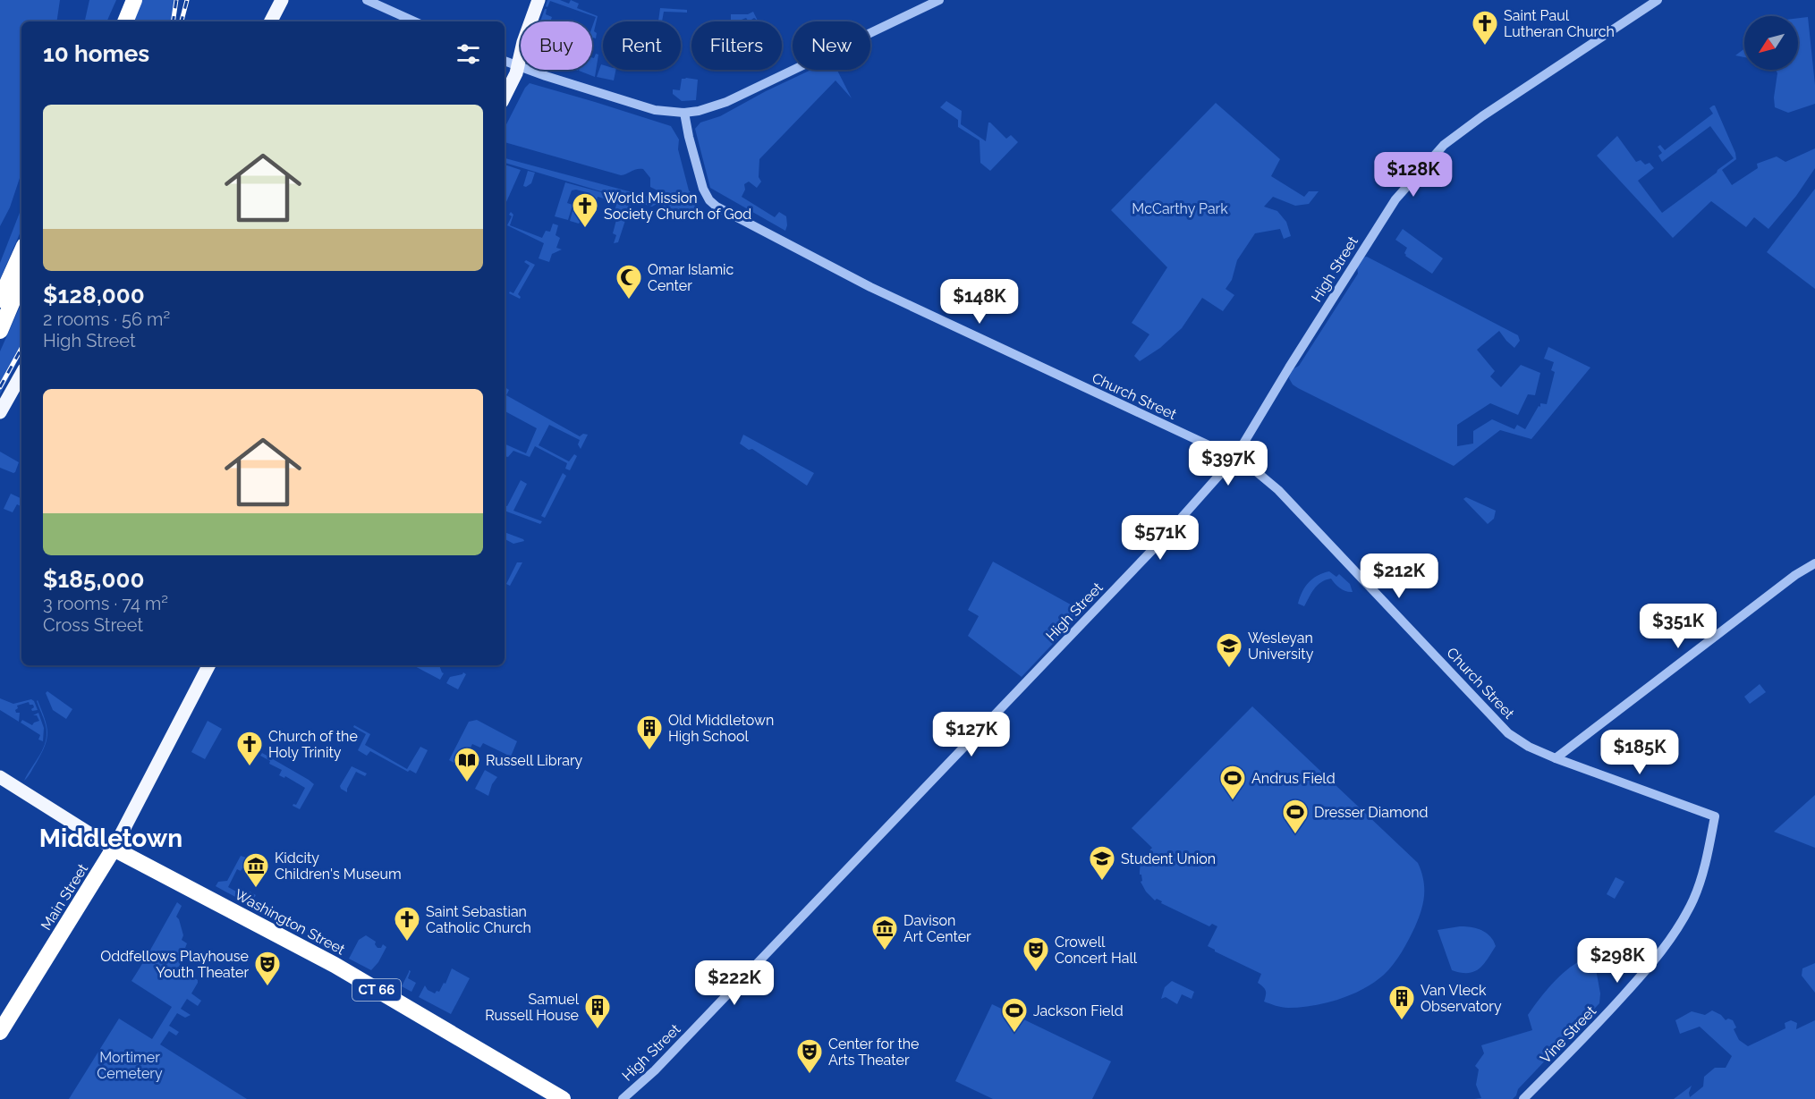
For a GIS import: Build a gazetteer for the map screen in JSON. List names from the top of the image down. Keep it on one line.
{"streets":{"highway":["Main Street","Washington Street","CT 66"],"street":["High Street","Church Street","Vine Street"]},"crossings":[["High Street","Church Street"],["Church Street","Vine Street"],["Main Street","Washington Street"]],"districts":["Middletown"],"parks":["McCarthy Park","Mortimer Cemetery"],"places":{"church":["Saint Paul Lutheran Church","World Mission Society Church of God","Church of the Holy Trinity","Saint Sebastian Catholic Church"],"mosque":["Omar Islamic Center"],"school or university":["Wesleyan University","Student Union"],"building":["Old Middletown High School","Van Vleck Observatory","Samuel Russell House"],"library":["Russell Library"],"sports":["Andrus Field","Dresser Diamond","Jackson Field"],"museum":["Kidcity Children's Museum","Davison Art Center"],"theatre":["Crowell Concert Hall","Oddfellows Playhouse Youth Theater","Center for the Arts Theater"]},"north":"bottom left","page":{"chip":["Buy","Rent","Filters","New"],"heading":"10 homes","list":[{"name":"$128,000","note":"2 rooms · 56 m² · High Street"},{"name":"$185,000","note":"3 rooms · 74 m² · Cross Street"}],"price":["$128K","$148K","$397K","$571K","$212K","$351K","$127K","$185K","$298K","$222K"]}}
